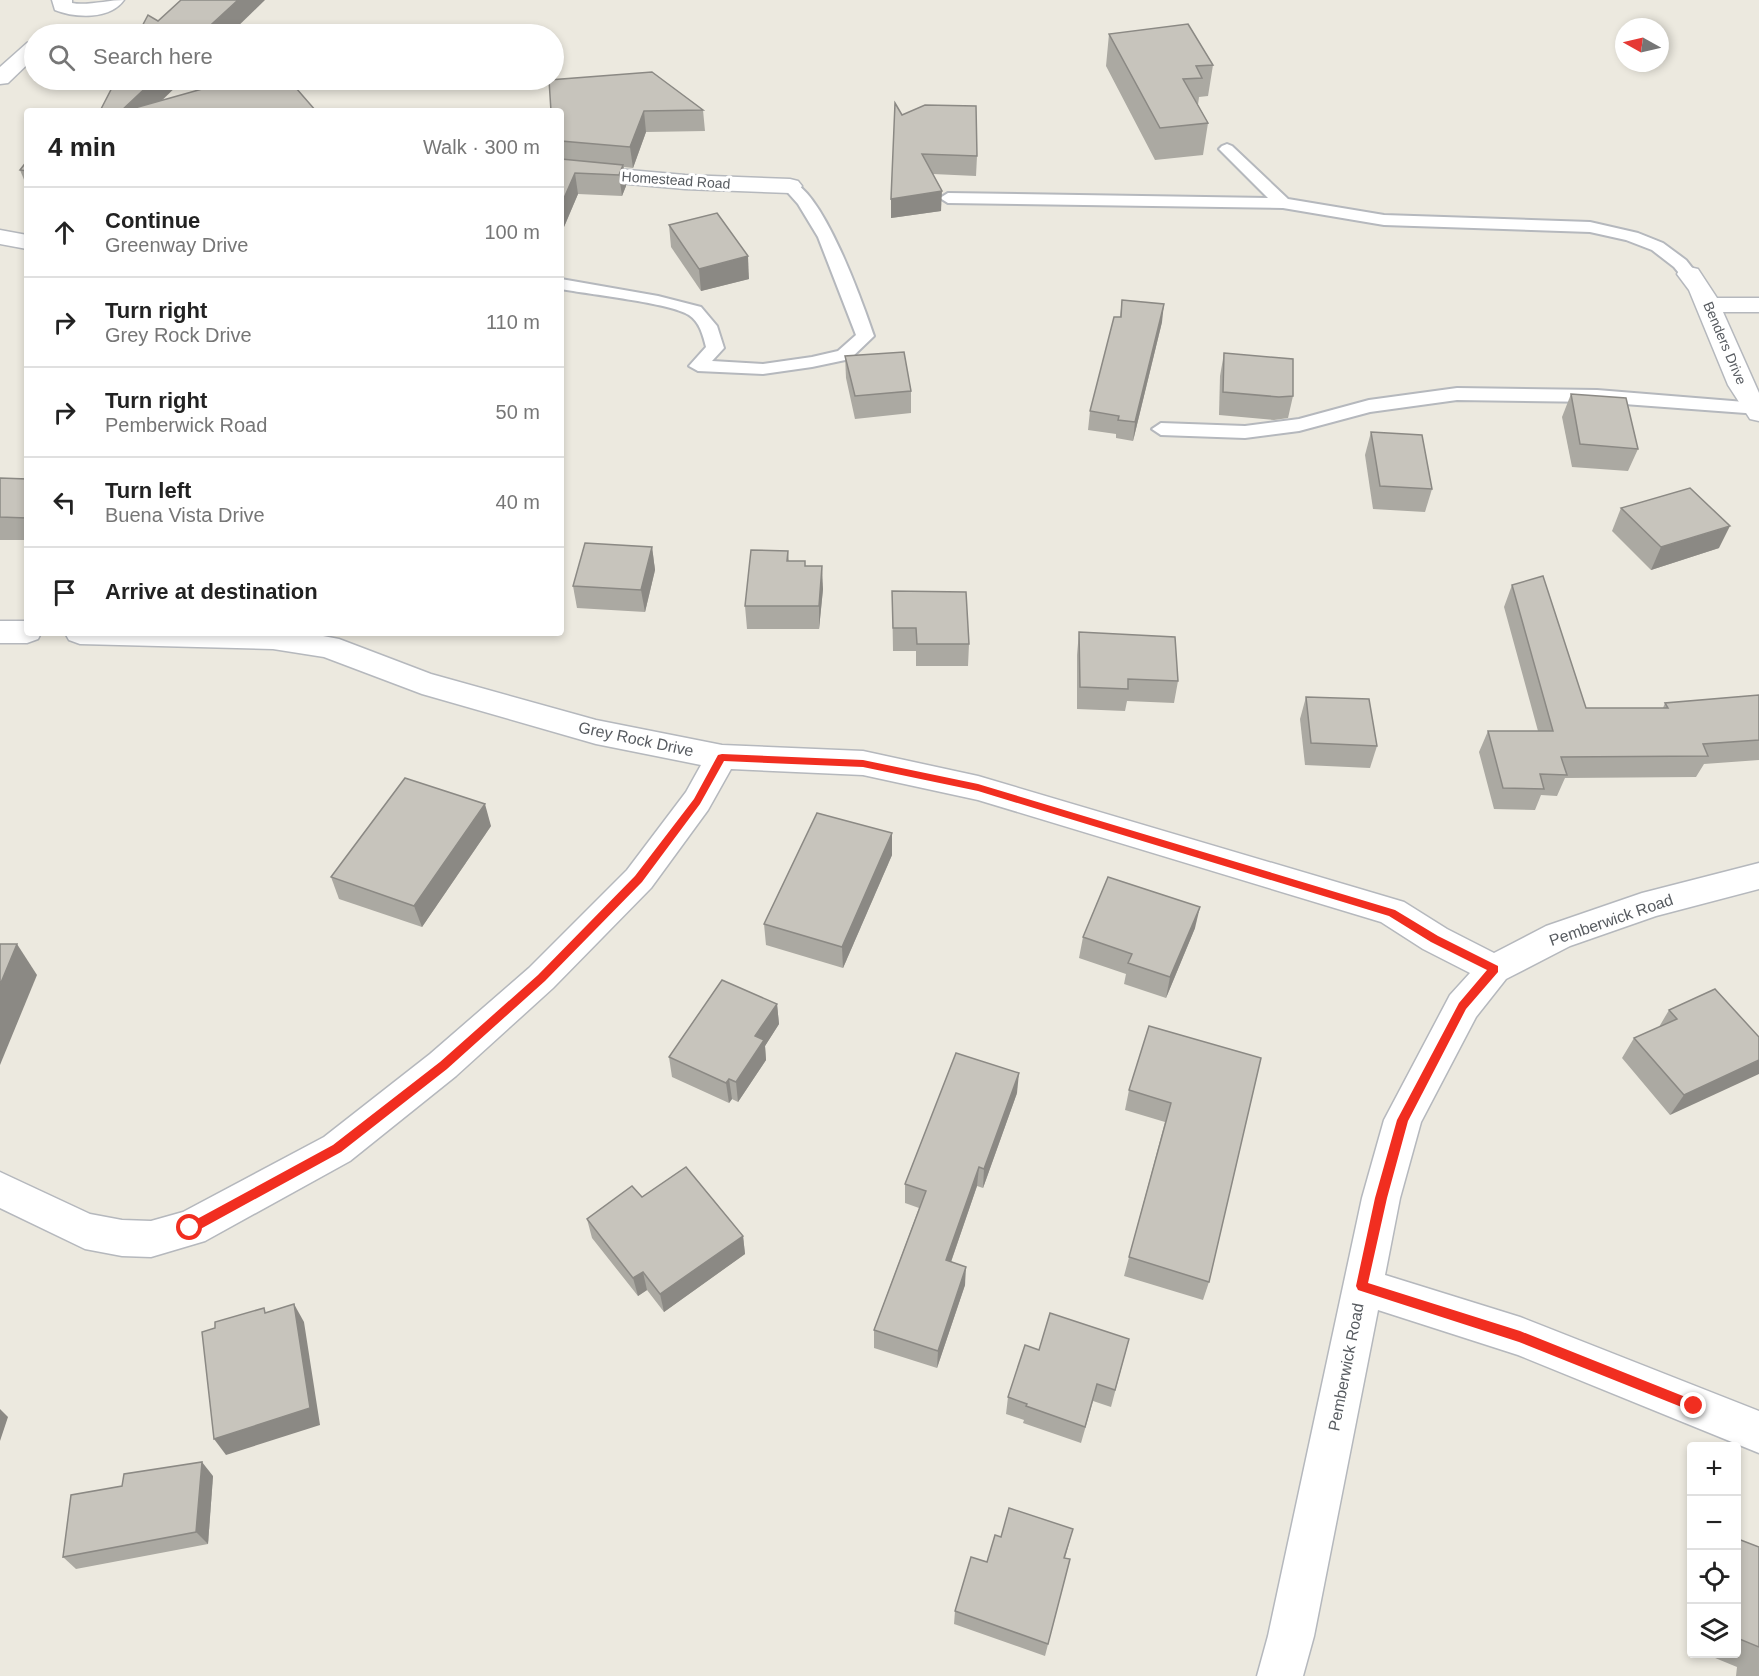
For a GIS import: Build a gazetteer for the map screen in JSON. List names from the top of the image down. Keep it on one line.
{"streets":{"street":["Homestead Road","Benders Drive","Grey Rock Drive","Pemberwick Road"]},"crossings":[["Grey Rock Drive","Pemberwick Road"]],"north":"left","page":{"search":"Search here","heading":["4 min","Walk · 300 m"],"list":[["Continue","Greenway Drive","100 m"],["Turn right","Grey Rock Drive","110 m"],["Turn right","Pemberwick Road","50 m"],["Turn left","Buena Vista Drive","40 m"],"Arrive at destination"],"map_buttons":["+","−"]}}
